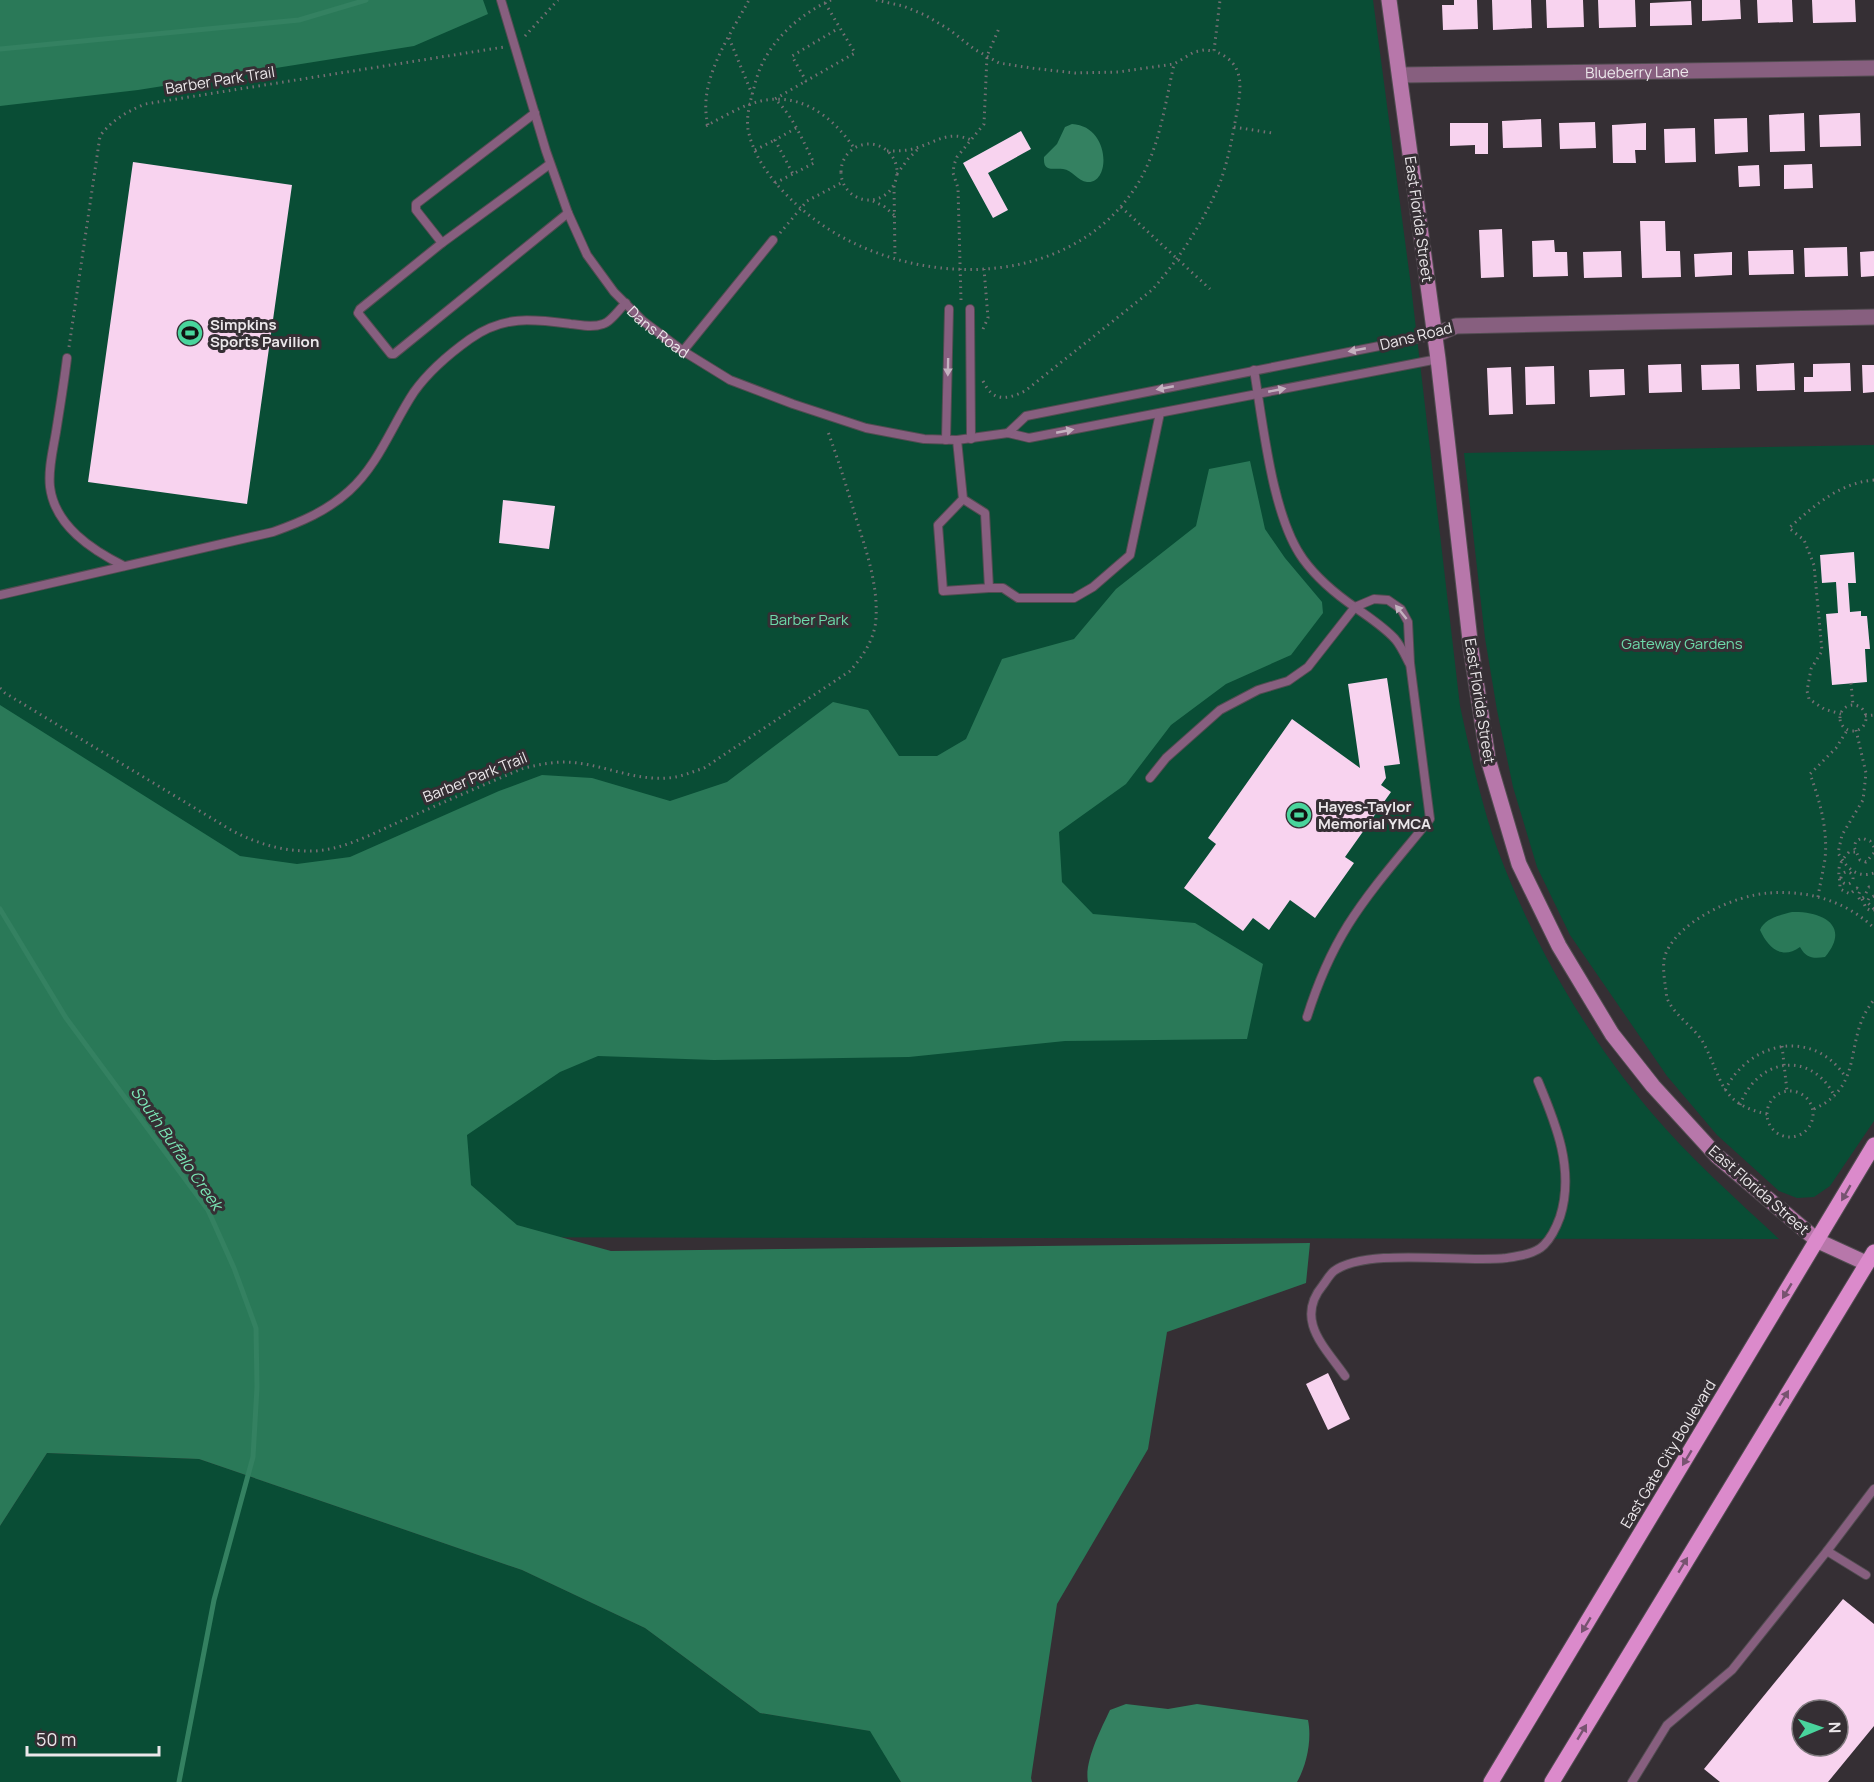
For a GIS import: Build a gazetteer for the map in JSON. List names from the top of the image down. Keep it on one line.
{"streets":{"main road":["East Florida Street","East Gate City Boulevard"],"street":["Blueberry Lane","Dans Road"],"path":["Barber Park Trail"]},"crossings":[["Blueberry Lane","East Florida Street"],["Barber Park Trail","Dans Road"],["East Florida Street","Dans Road"],["East Florida Street","East Gate City Boulevard"]],"water":["South Buffalo Creek"],"parks":["Barber Park","Gateway Gardens"],"places":{"sports":["Simpkins Sports Pavilion","Hayes-Taylor Memorial YMCA"]},"scale_bar":"50 m","north":"right"}
